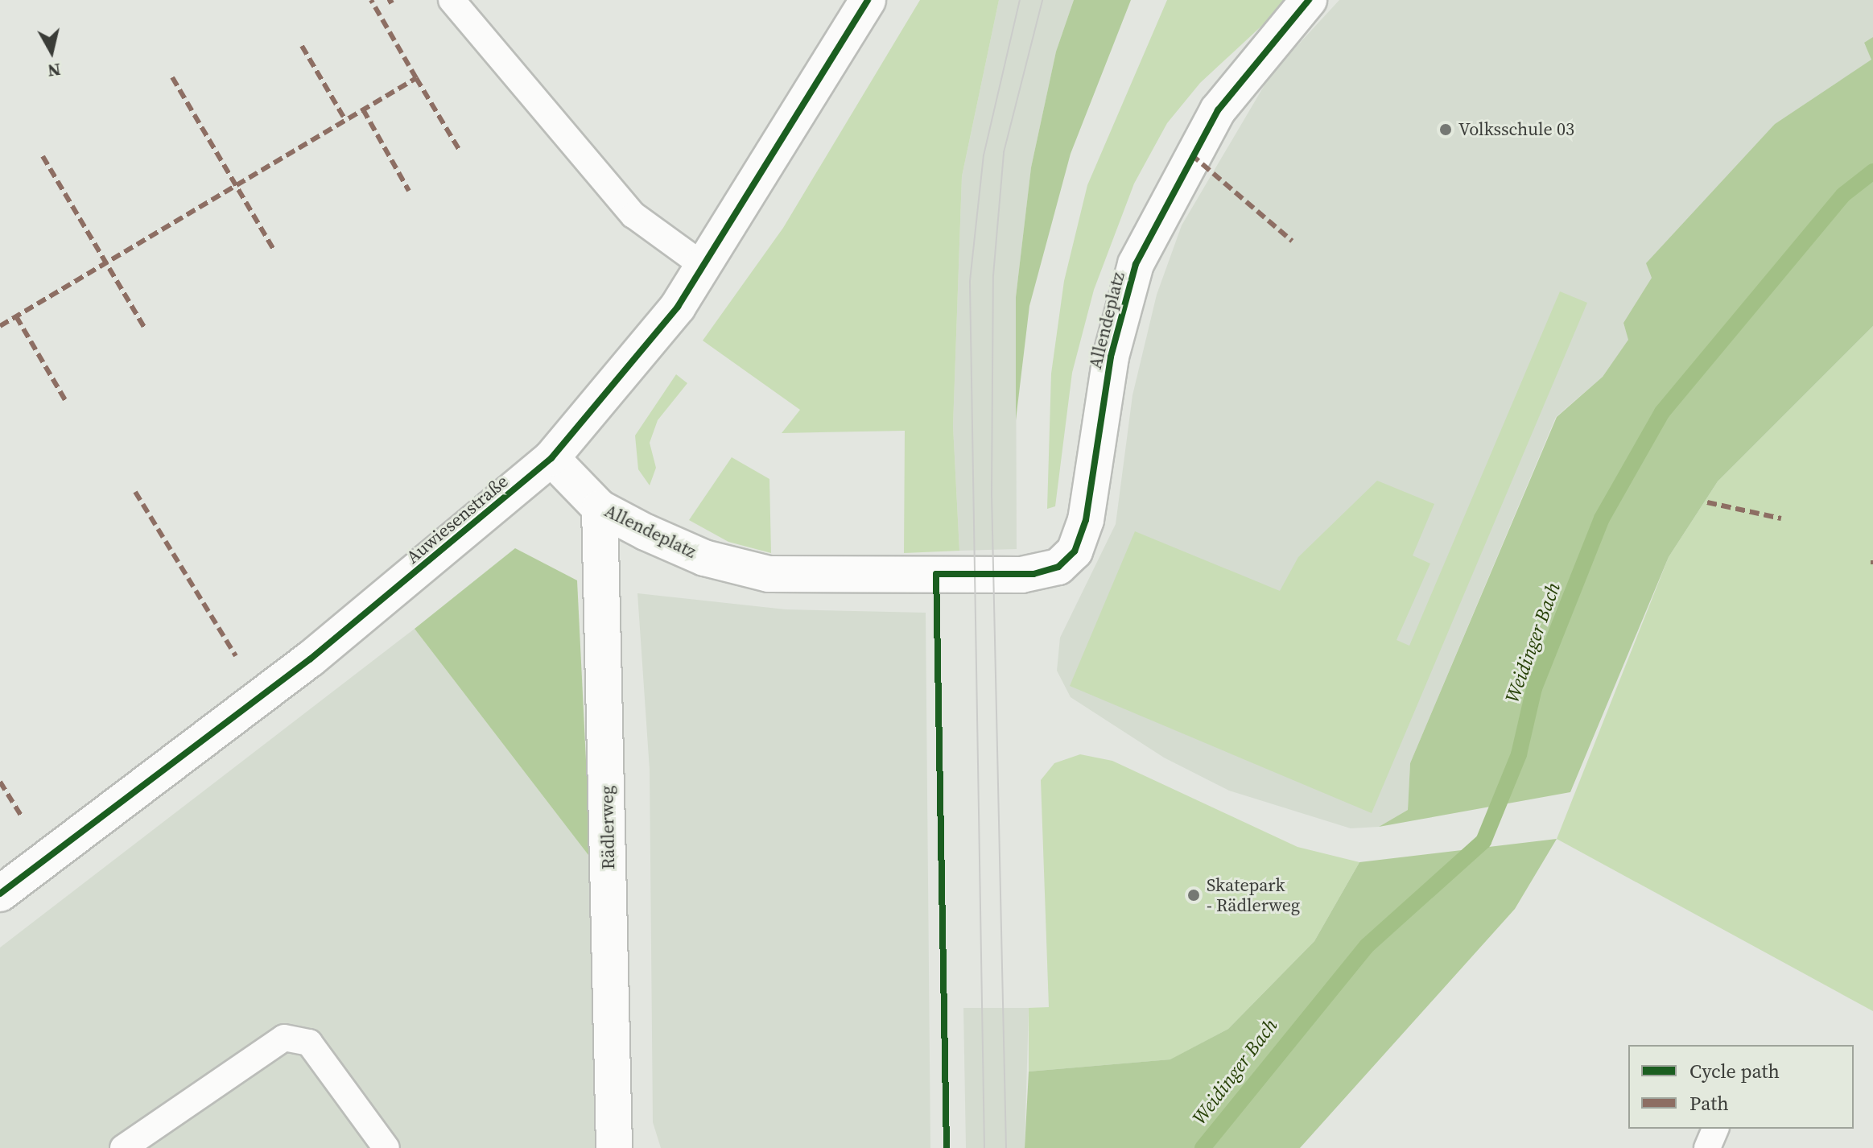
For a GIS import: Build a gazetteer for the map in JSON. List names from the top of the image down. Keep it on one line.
{"streets":{"street":["Allendeplatz","Auwiesenstraße","Rädlerweg"]},"crossings":[["Allendeplatz","Auwiesenstraße"],["Allendeplatz","Rädlerweg"]],"water":["Weidinger Bach"],"places":["Volksschule 03","Skatepark - Rädlerweg"],"legend":["Cycle path","Path"],"north":"bottom"}
